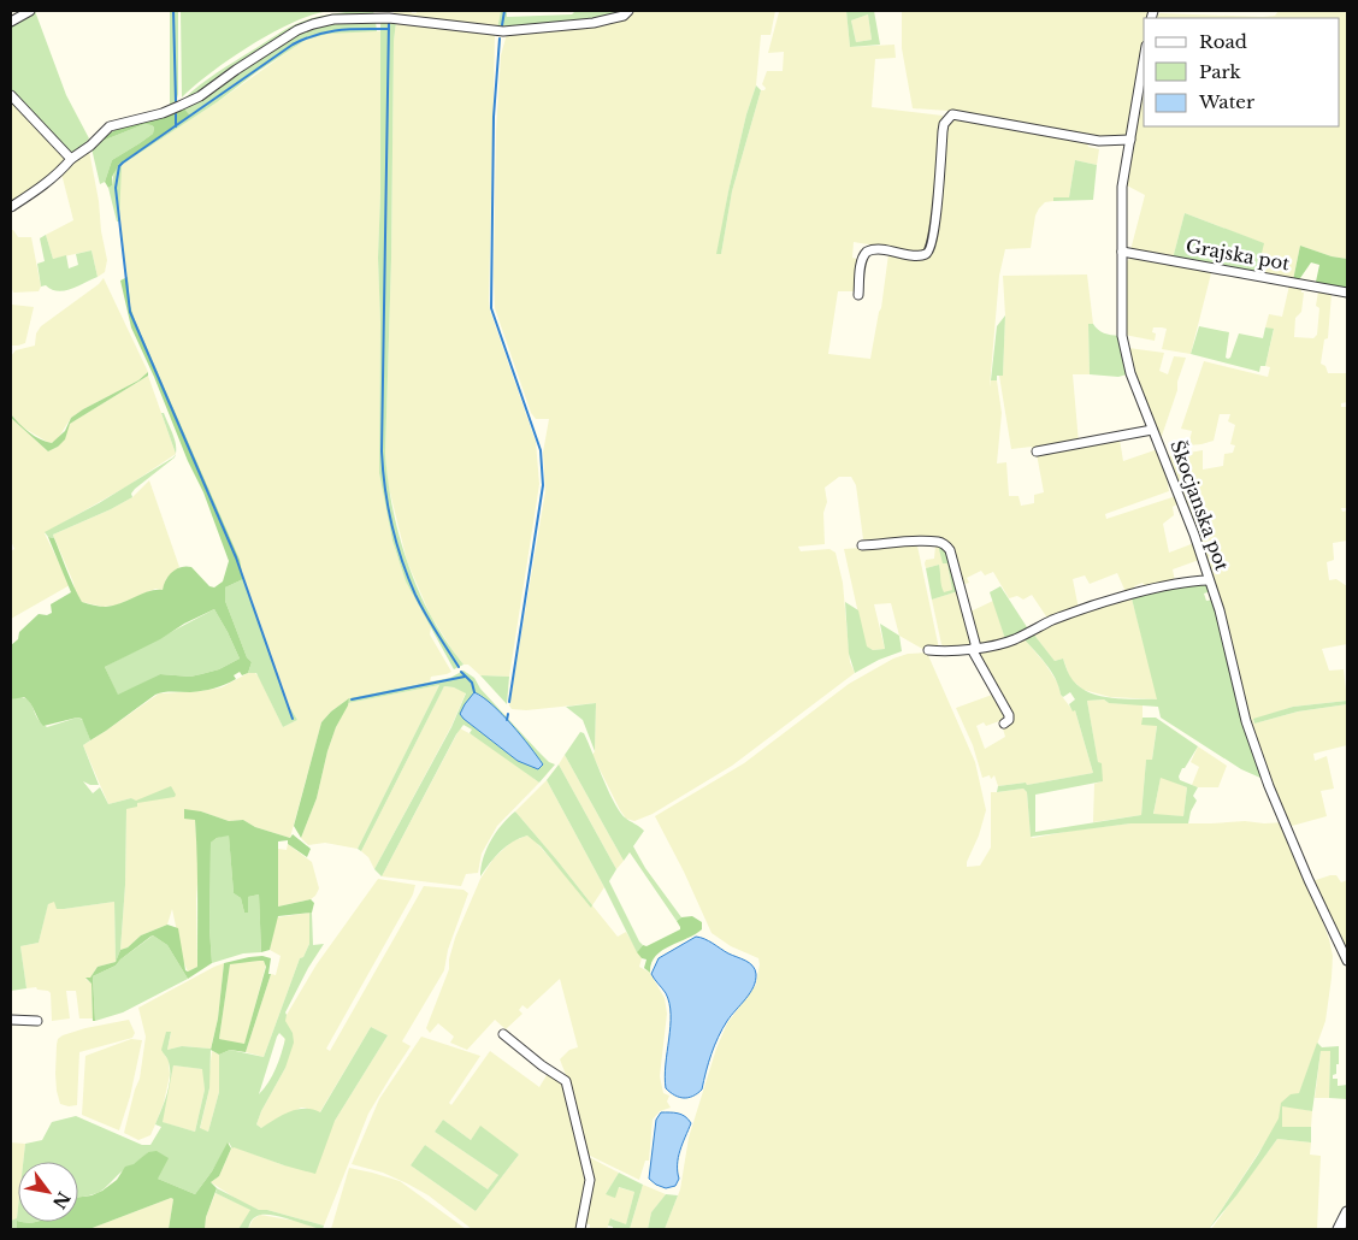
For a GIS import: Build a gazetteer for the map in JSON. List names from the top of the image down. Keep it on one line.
{"streets":{"street":["Grajska pot","Škocjanska pot"]},"crossings":[["Grajska pot","Škocjanska pot"]],"legend":["Road","Park","Water"],"north":"bottom right"}
